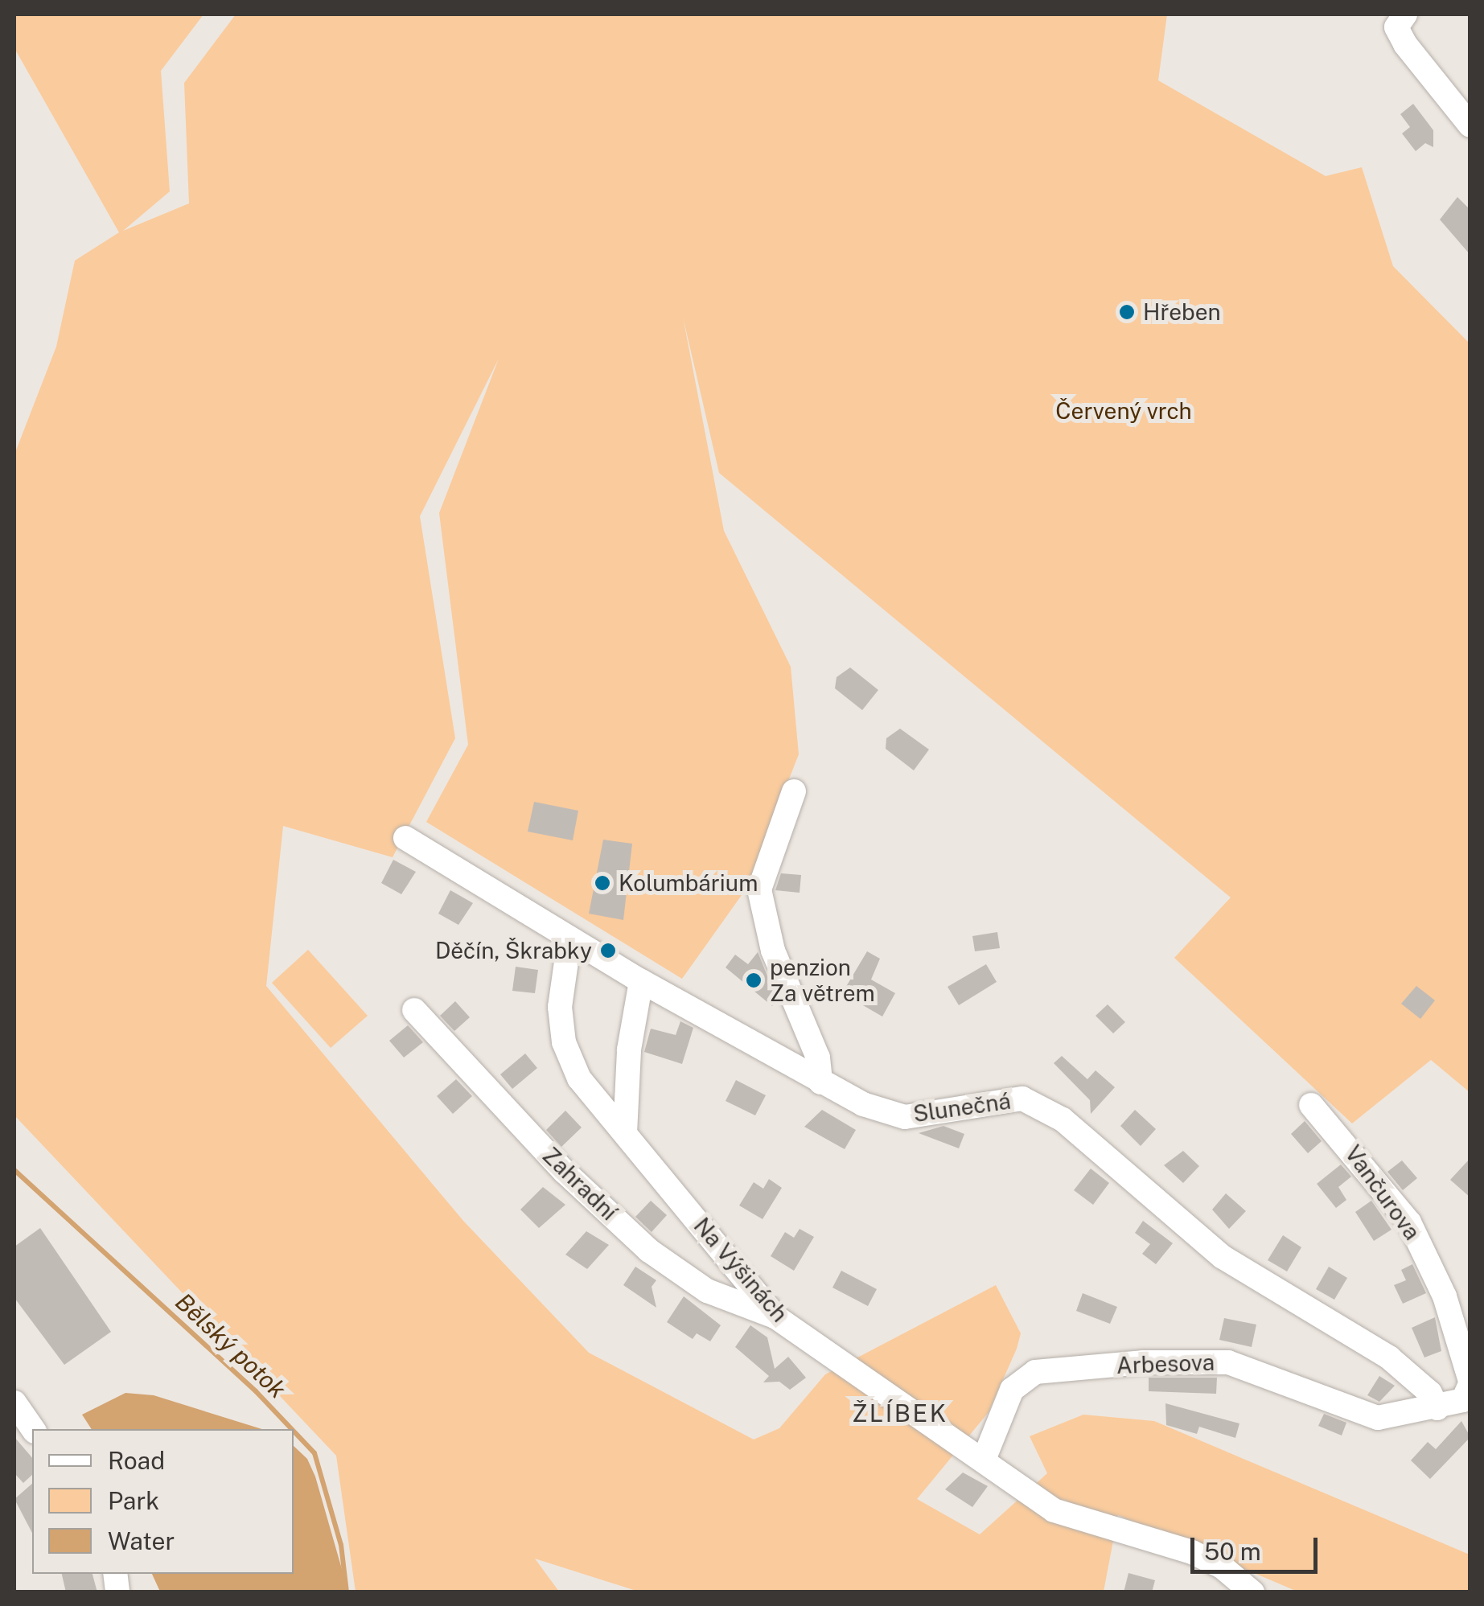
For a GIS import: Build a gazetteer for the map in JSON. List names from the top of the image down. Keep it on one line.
{"streets":{"street":["Slunečná","Zahradní","Vančurova","Na Výšinách","Arbesova"]},"crossings":[["Slunečná","Vančurova"],["Slunečná","Na Výšinách"],["Slunečná","Arbesova"],["Zahradní","Na Výšinách"],["Vančurova","Arbesova"],["Na Výšinách","Arbesova"]],"districts":["ŽLÍBEK"],"water":["Bělský potok"],"parks":["Červený vrch"],"places":["Hřeben","Kolumbárium","Děčín, Škrabky","penzion Za větrem"],"legend":["Road","Park","Water"],"scale_bar":"50 m"}
